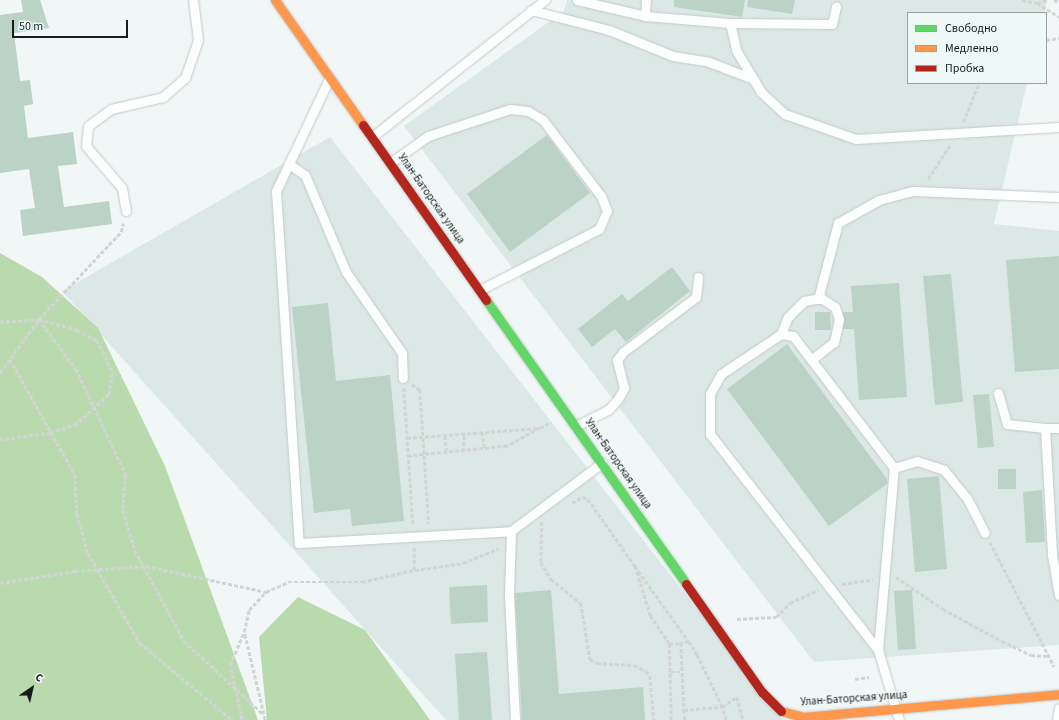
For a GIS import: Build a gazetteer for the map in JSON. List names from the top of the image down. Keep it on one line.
{"streets":{"street":["Улан-Баторская улица"]},"legend":["Свободно","Медленно","Пробка"],"scale_bar":"50 m","north":"top right"}
